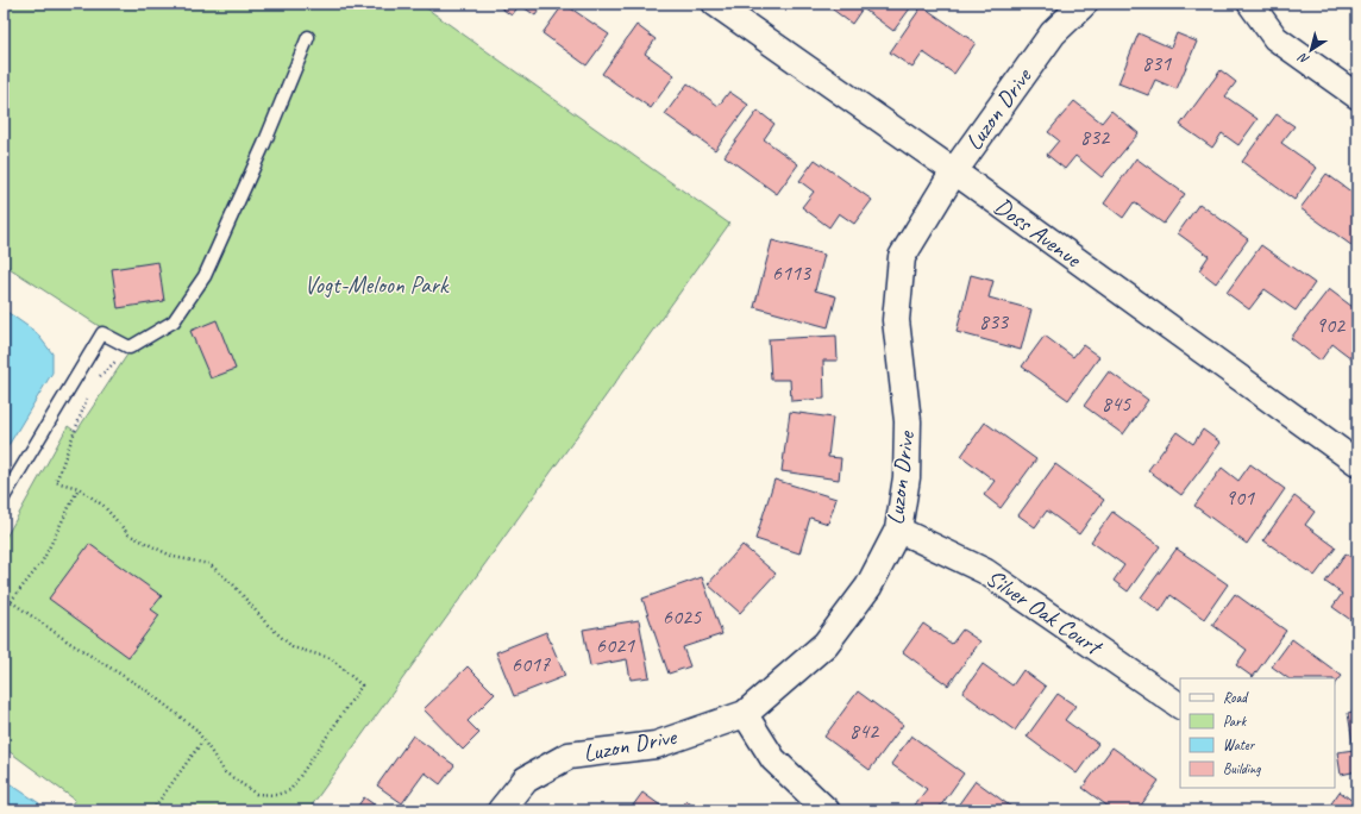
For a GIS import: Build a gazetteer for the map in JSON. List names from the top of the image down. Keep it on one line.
{"streets":{"street":["Luzon Drive","Doss Avenue","Silver Oak Court"]},"crossings":[["Luzon Drive","Doss Avenue"],["Luzon Drive","Silver Oak Court"]],"parks":["Vogt-Meloon Park"],"house_numbers":["831","832","6113","833","902","845","901","6025","6021","6017","842"],"legend":["Road","Park","Water","Building"],"north":"bottom left"}
